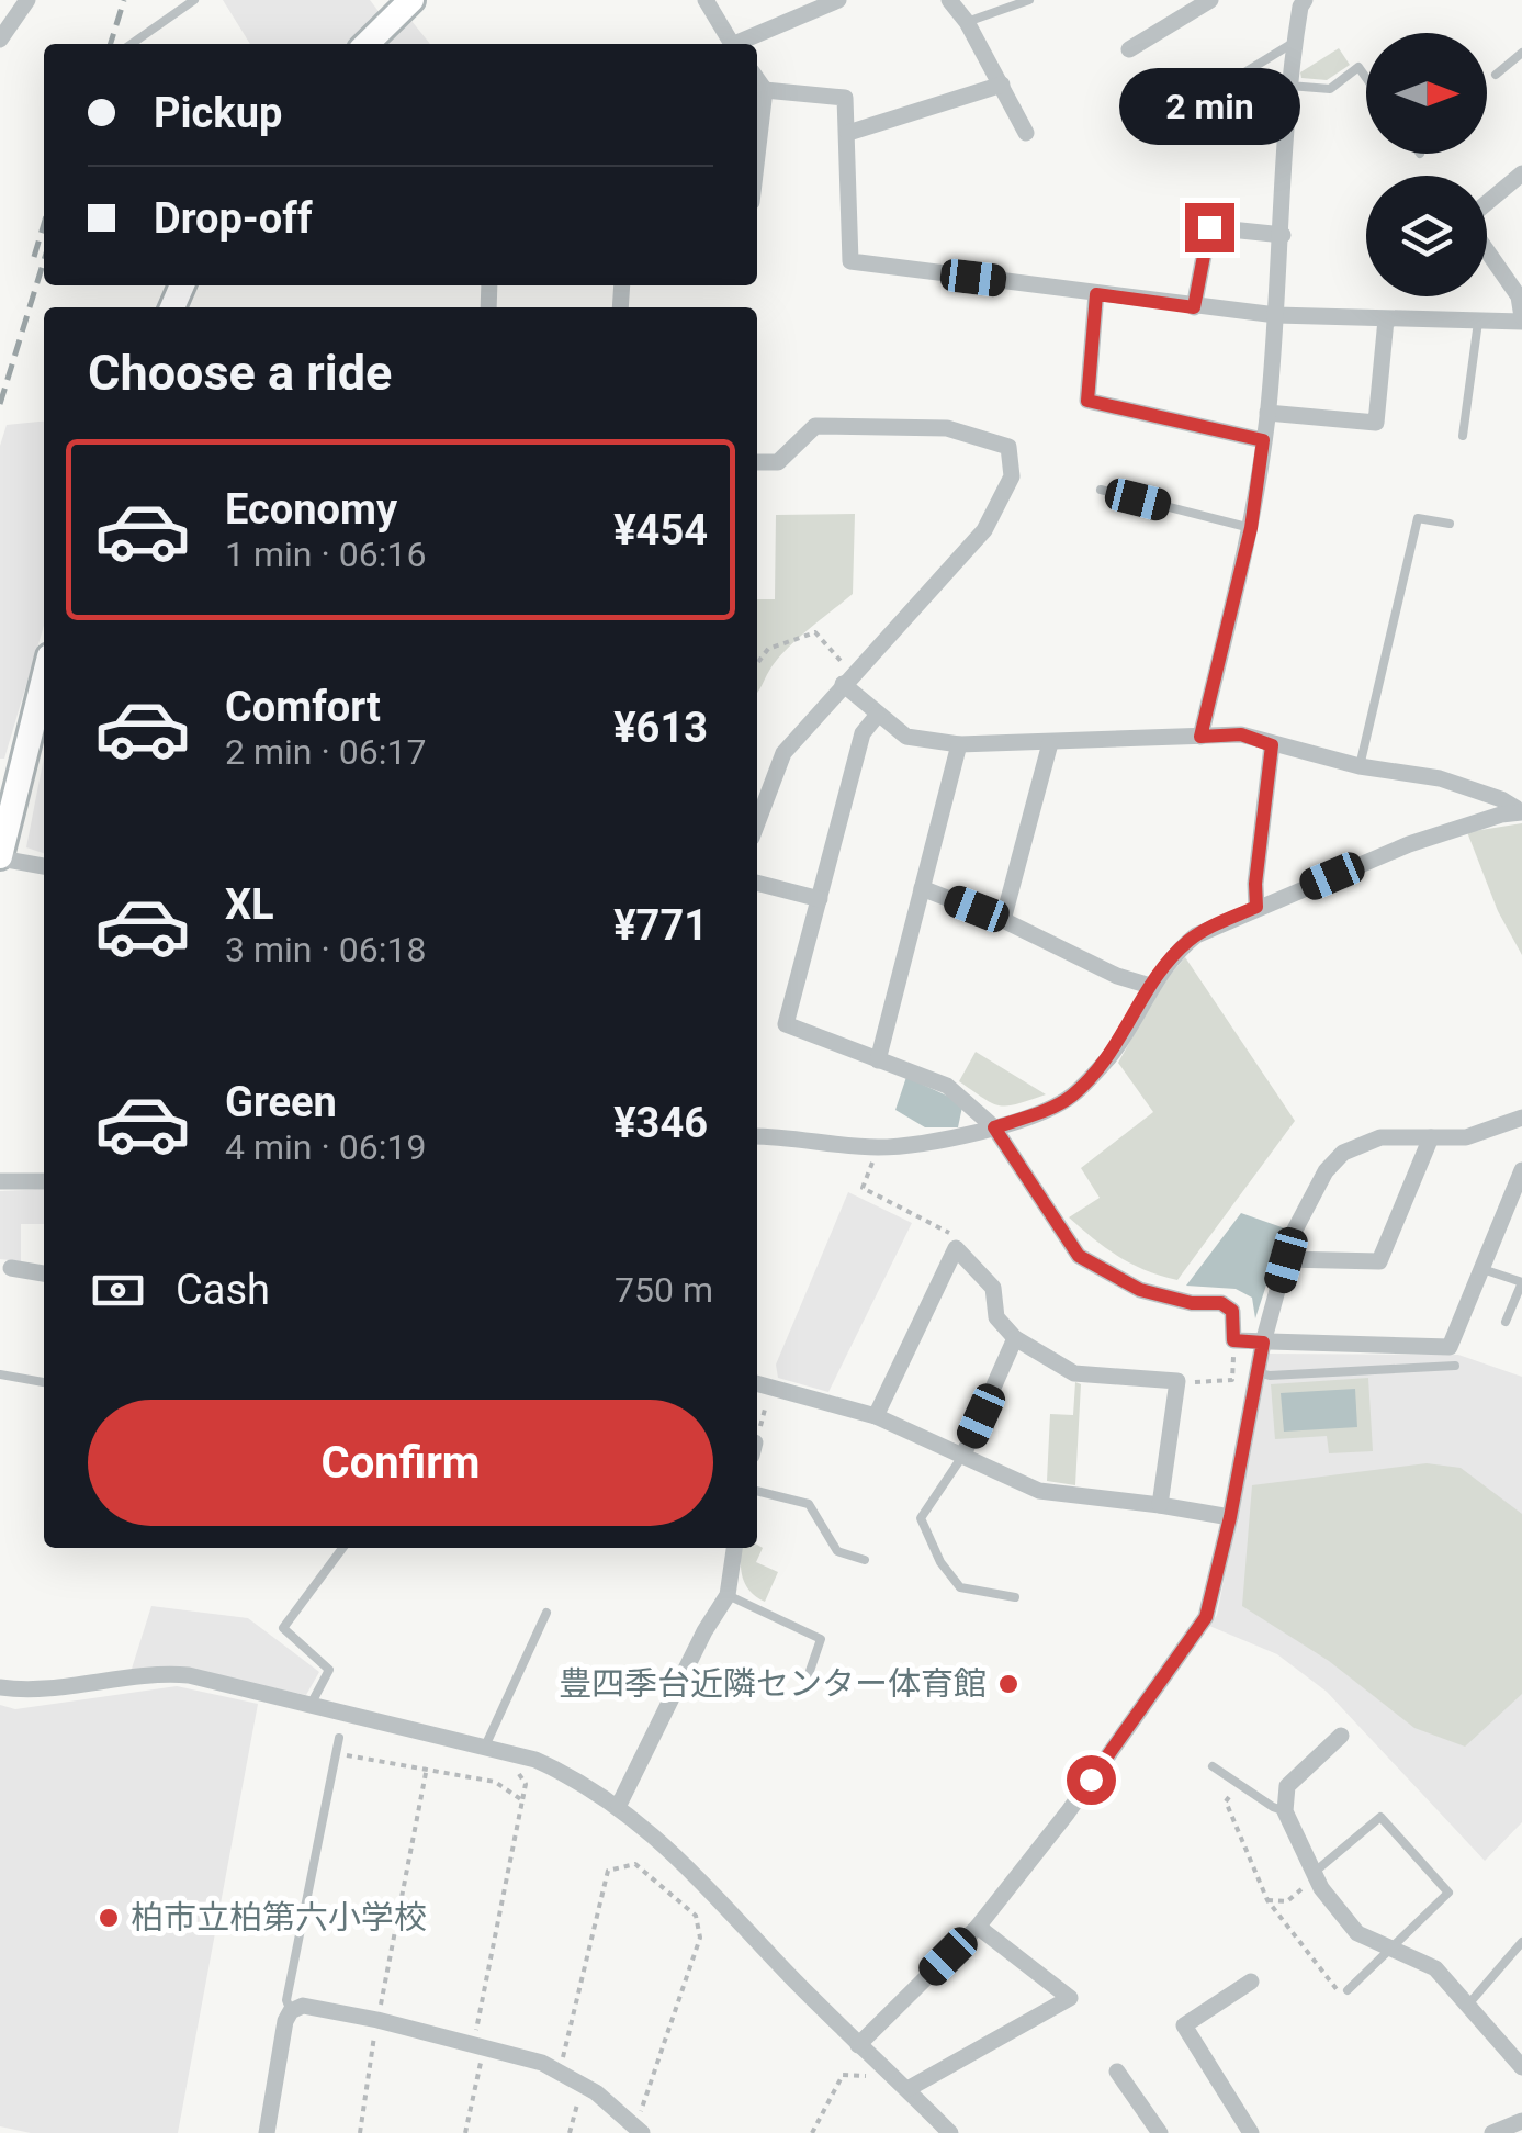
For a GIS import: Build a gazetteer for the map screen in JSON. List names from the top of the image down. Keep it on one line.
{"places":["豊四季台近隣センター体育館","柏市立柏第六小学校"],"north":"right","page":{"banner":["Pickup","Drop-off"],"bubble":"2 min","heading":"Choose a ride","list":[{"name":"Economy","note":"1 min · 06:16","value":"¥454"},{"name":"Comfort","note":"2 min · 06:17","value":"¥613"},{"name":"XL","note":"3 min · 06:18","value":"¥771"},{"name":"Green","note":"4 min · 06:19","value":"¥346"}],"pay":["Cash","750 m"],"buttons":"Confirm"}}
